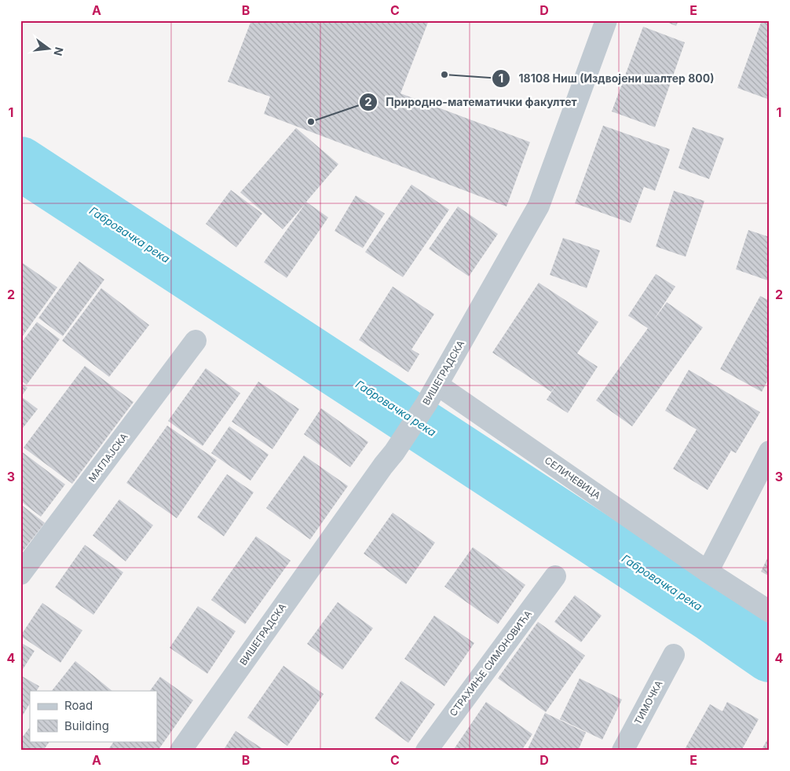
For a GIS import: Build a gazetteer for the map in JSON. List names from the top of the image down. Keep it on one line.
{"streets":{"street":["ВИШЕГРАДСКА","МАГЛАЈСКА","СЕЛИЧЕВИЦА","СТРАХИЊЕ СИМОНОВИЋА","ТИМОЧКА"]},"crossings":[["ВИШЕГРАДСКА","СЕЛИЧЕВИЦА"]],"water":["Габровачка река"],"places":["18108 Ниш (Издвојени шалтер 800)","Природно-математички факултет"],"legend":["Road","Building"],"north":"right","grid":{"columns":["A","B","C","D","E"],"rows":["1","2","3","4"]}}
